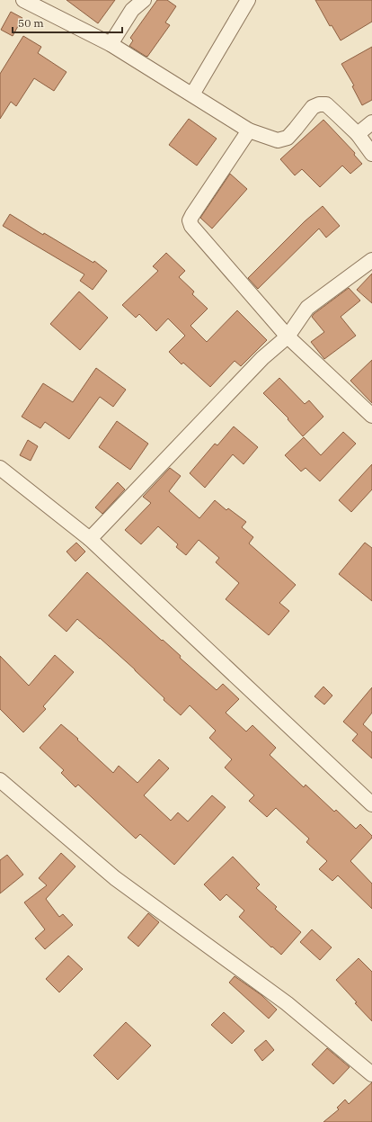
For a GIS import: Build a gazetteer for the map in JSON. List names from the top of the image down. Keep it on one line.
{"scale_bar":"50 m"}
